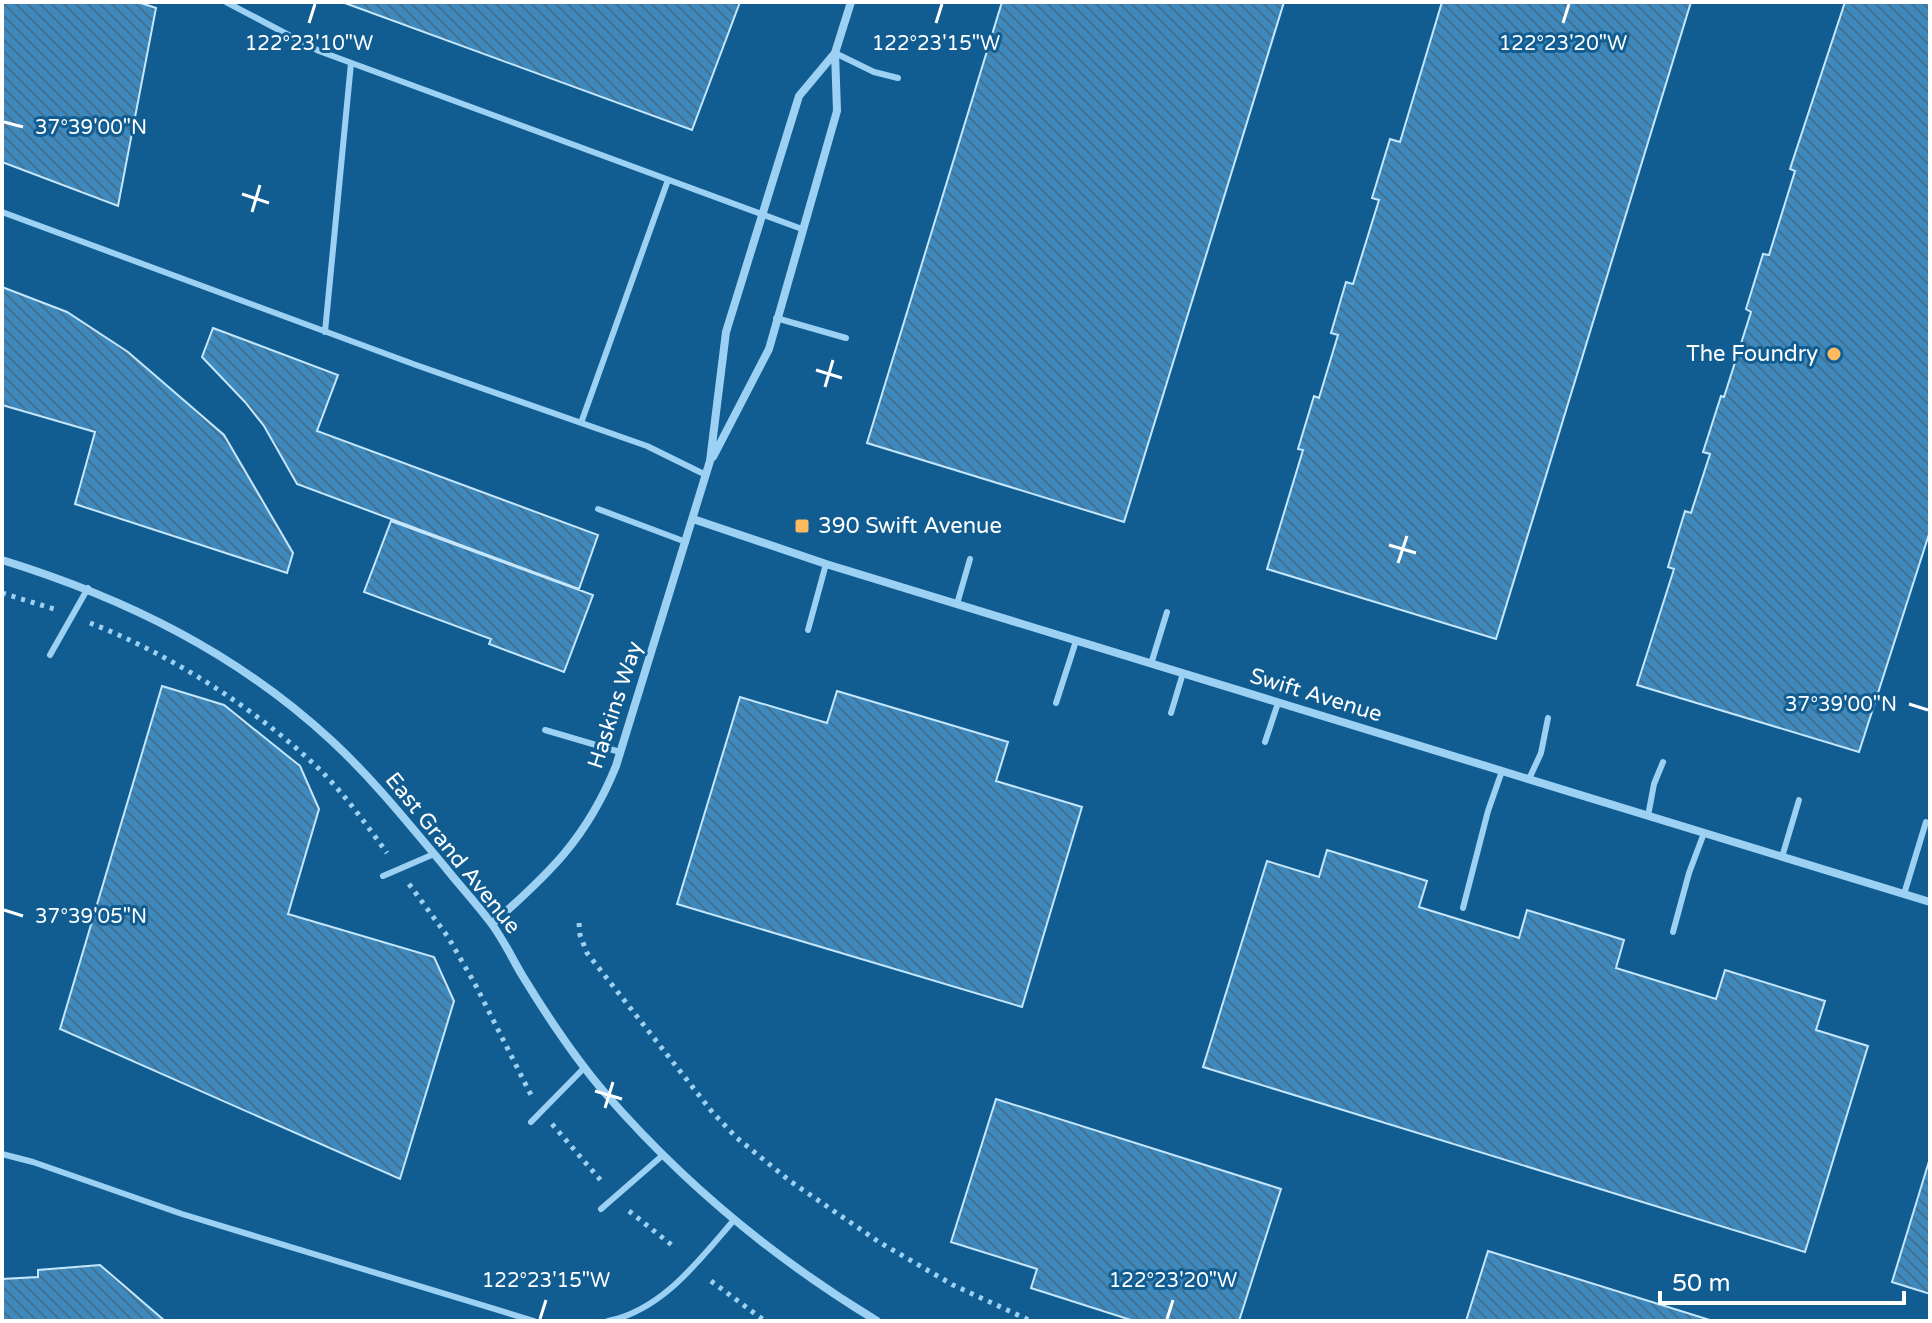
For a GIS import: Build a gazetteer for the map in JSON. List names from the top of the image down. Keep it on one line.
{"streets":{"street":["Swift Avenue","Haskins Way","East Grand Avenue"]},"crossings":[["Swift Avenue","Haskins Way"],["Haskins Way","East Grand Avenue"]],"places":{"other":["The Foundry"],"transit":["390 Swift Avenue"]},"scale_bar":"50 m","coordinates":["122°23'10\"W","122°23'15\"W","122°23'20\"W","37°39'00\"N","37°39'05\"N"]}
